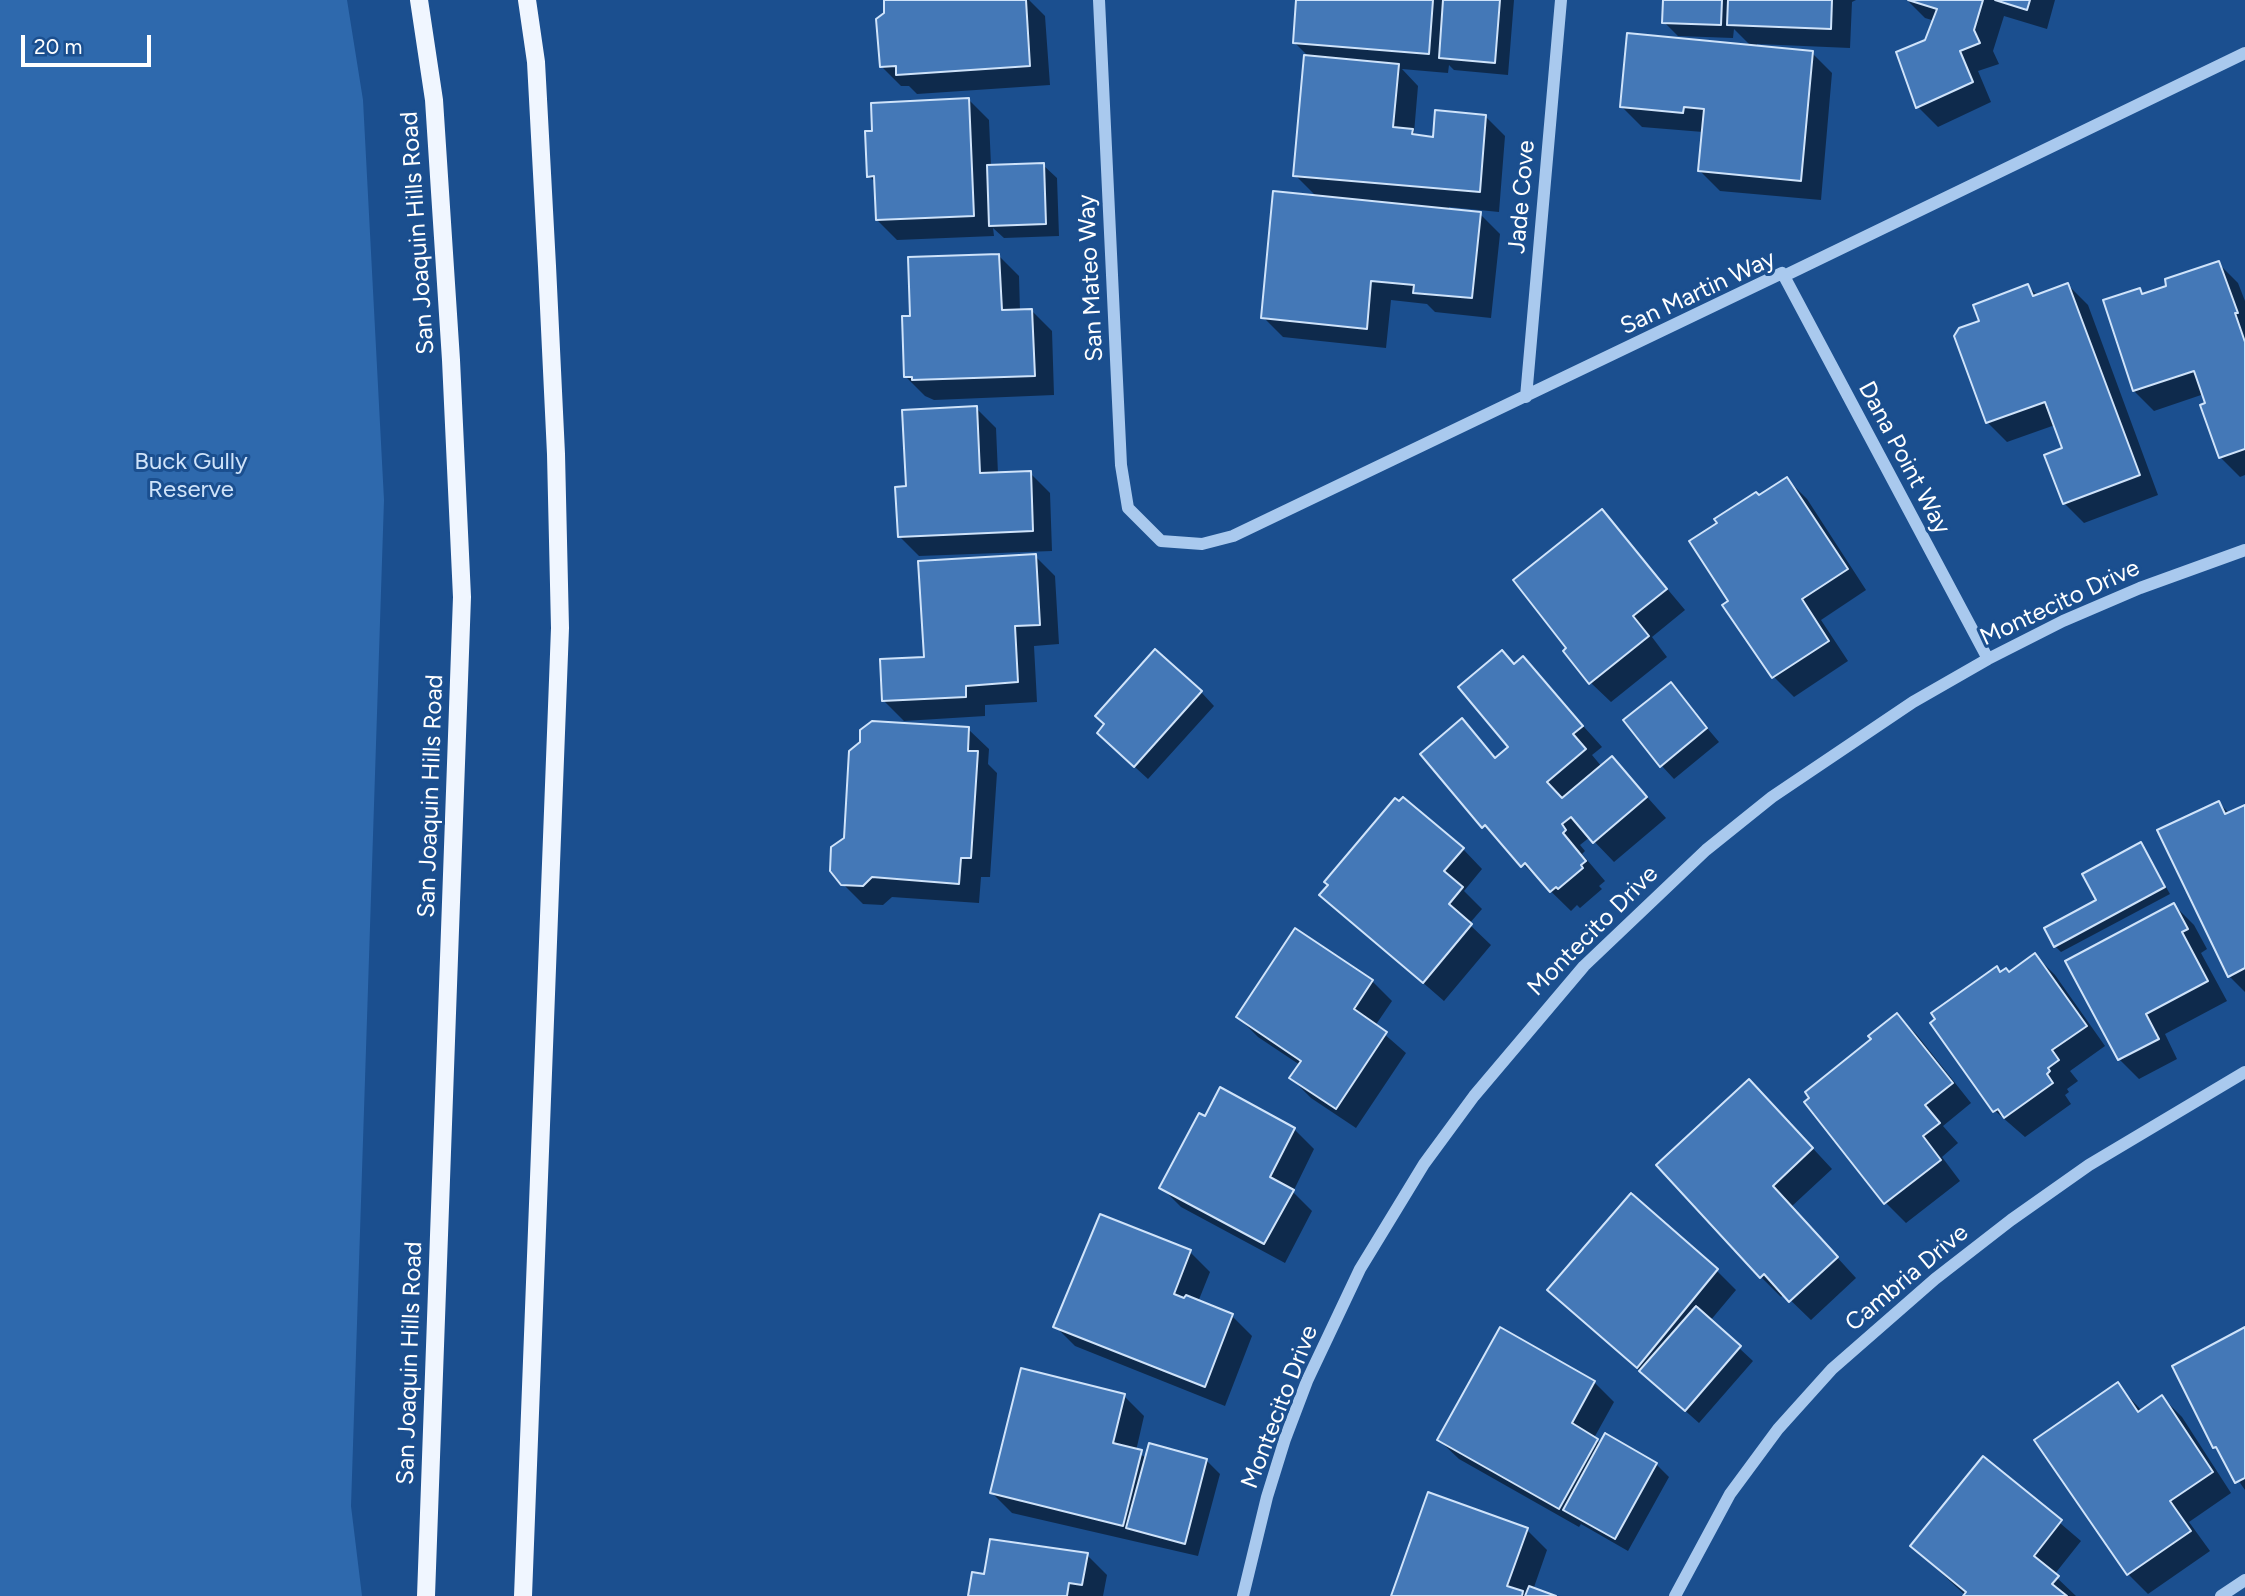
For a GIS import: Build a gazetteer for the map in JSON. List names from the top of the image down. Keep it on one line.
{"streets":{"main road":["San Joaquin Hills Road"],"street":["Jade Cove","San Mateo Way","San Martin Way","Dana Point Way","Montecito Drive","Cambria Drive"]},"crossings":[["Jade Cove","San Martin Way"],["San Mateo Way","San Martin Way"],["San Martin Way","Dana Point Way"],["Dana Point Way","Montecito Drive"]],"parks":["Buck Gully Reserve"],"scale_bar":"20 m"}
